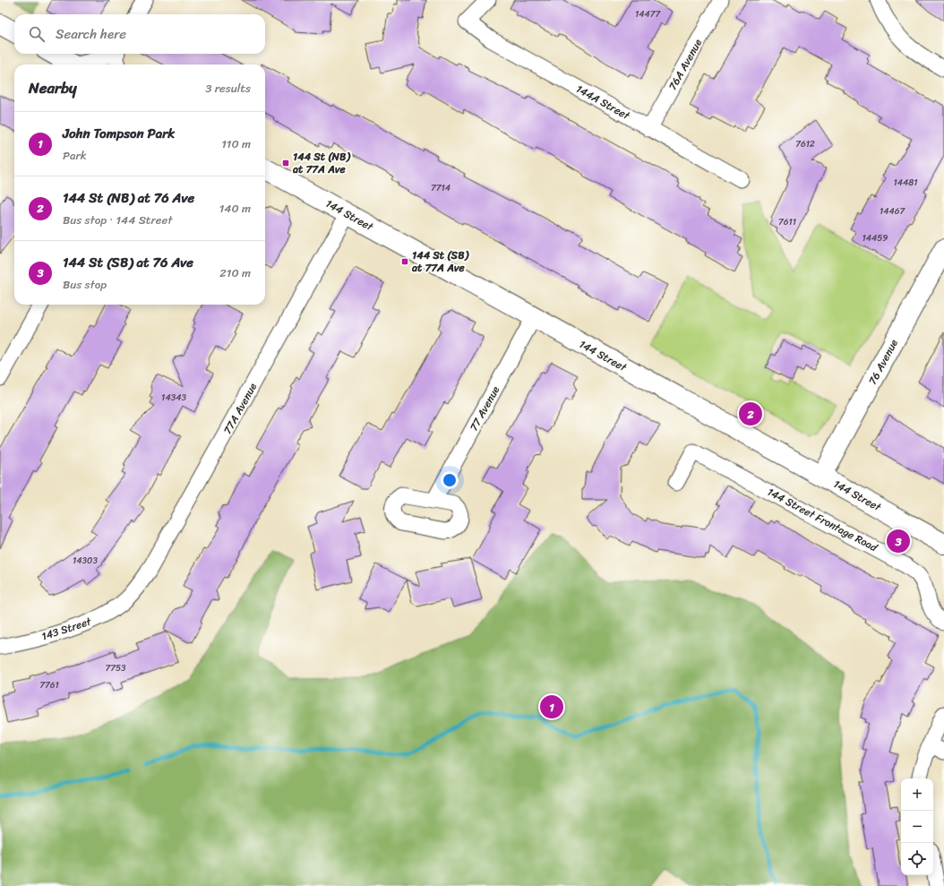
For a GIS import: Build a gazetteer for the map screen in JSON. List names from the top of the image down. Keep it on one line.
{"streets":{"main road":["144 Street","76 Avenue"],"street":["76A Avenue","144A Street","77A Avenue","77 Avenue","144 Street Frontage Road","143 Street"]},"crossings":[["76A Avenue","144A Street"],["144 Street","76 Avenue"],["144 Street","77A Avenue"],["144 Street","77 Avenue"],["77A Avenue","143 Street"]],"places":{"transit":["144 St (NB) at 77A Ave","144 St (SB) at 77A Ave"]},"house_numbers":["14477","7612","14481","7714","14467","7611","14459","14343","14303","7753","7761"],"page":{"search":"Search here","heading":["Nearby","3 results"],"list":[{"mark":"1","name":"John Tompson Park","note":"Park","value":"110 m"},{"mark":"2","name":"144 St (NB) at 76 Ave","note":"Bus stop · 144 Street","value":"140 m"},{"mark":"3","name":"144 St (SB) at 76 Ave","note":"Bus stop","value":"210 m"}],"pins":["2","3","1"],"map_buttons":["+","−"]}}
